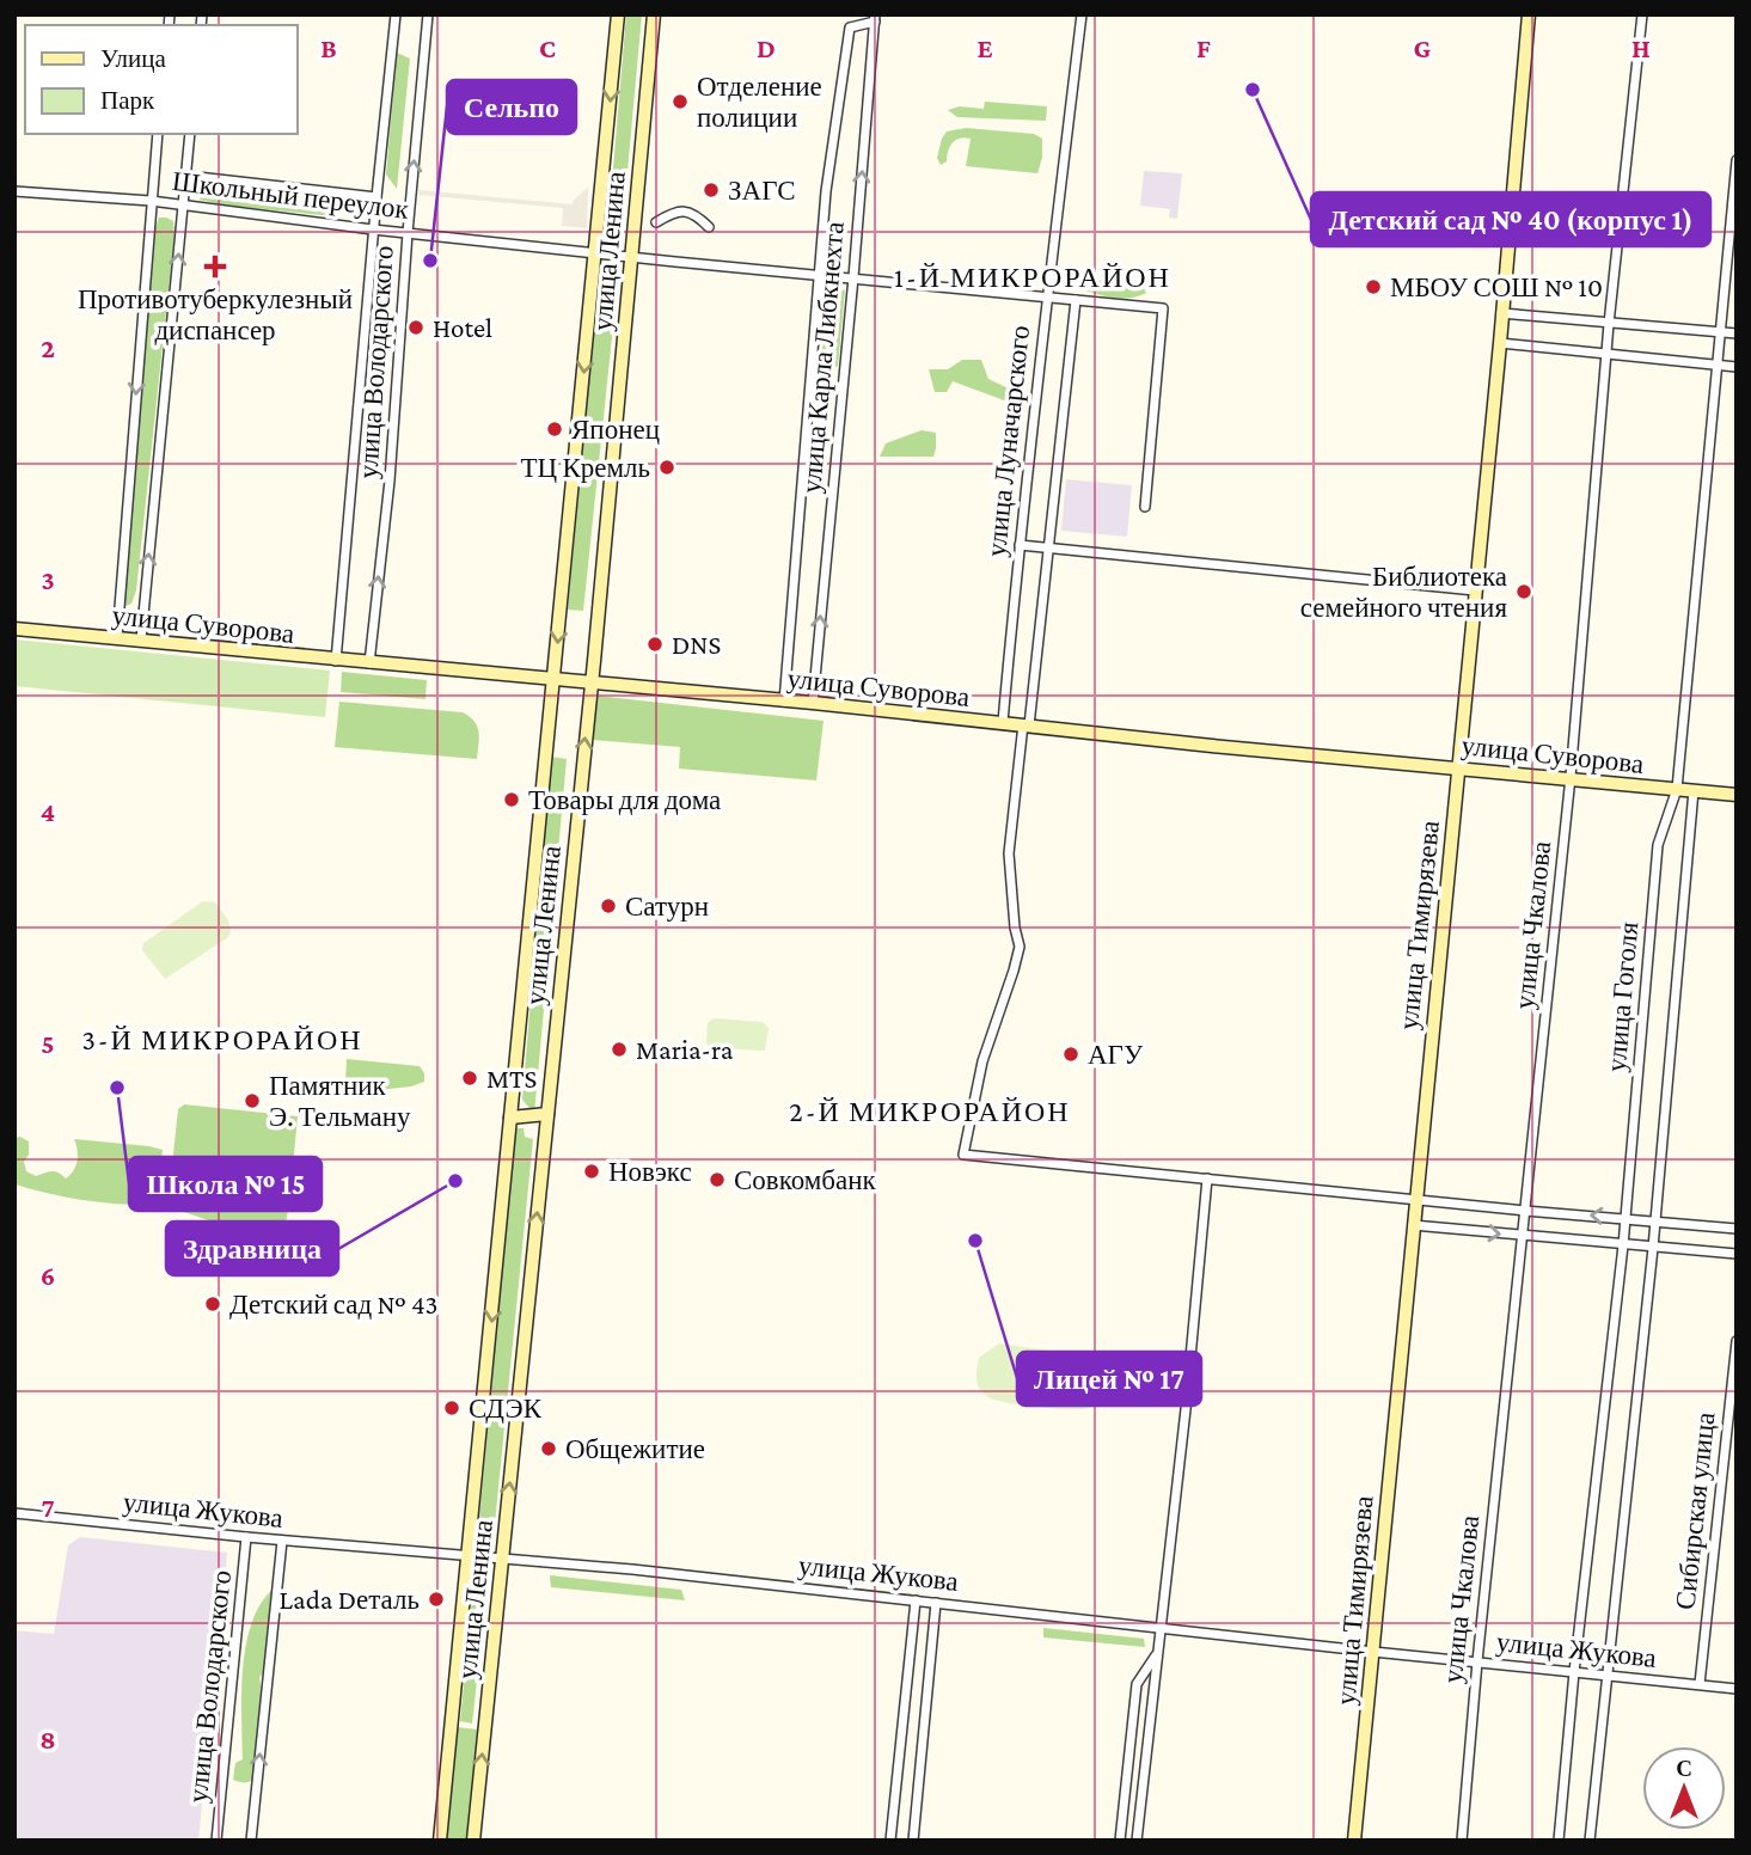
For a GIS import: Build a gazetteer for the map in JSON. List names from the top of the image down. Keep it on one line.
{"streets":{"street":["Школьный переулок","улица Ленина","улица Карла Либкнехта","улица Володарского","улица Луначарского","улица Суворова","улица Тимирязева","улица Чкалова","улица Гоголя","улица Жукова","Сибирская улица"]},"crossings":[["Школьный переулок","улица Ленина"],["Школьный переулок","улица Карла Либкнехта"],["Школьный переулок","улица Володарского"],["Школьный переулок","улица Луначарского"],["улица Ленина","улица Суворова"],["улица Ленина","улица Жукова"],["улица Карла Либкнехта","улица Суворова"],["улица Володарского","улица Суворова"],["улица Володарского","улица Жукова"],["улица Луначарского","улица Суворова"],["улица Суворова","улица Тимирязева"],["улица Суворова","улица Чкалова"],["улица Суворова","улица Гоголя"],["улица Тимирязева","улица Жукова"],["улица Чкалова","улица Жукова"],["улица Гоголя","улица Жукова"],["улица Жукова","Сибирская улица"]],"districts":["1-Й МИКРОРАЙОН","3-Й МИКРОРАЙОН","2-Й МИКРОРАЙОН"],"places":{"other":["Детский сад № 40 (корпус 1)","Отделение полиции","ЗАГС","Сельпо","МБОУ СОШ № 10","Hotel","Японец","ТЦ Кремль","Библиотека семейного чтения","DNS","Товары для дома","Сатурн","Maria-ra","АГУ","MTS","Школа № 15","Памятник Э. Тельману","Новэкс","Совкомбанк","Здравница","Лицей № 17","Детский сад № 43","СДЭК","Общежитие","Lada Dеталь"],"health":["Противотуберкулезный диспансер"]},"legend":["Улица","Парк"],"north":"top","grid":{"columns":["B","C","D","E","F","G","H"],"rows":["2","3","4","5","6","7","8"]}}
